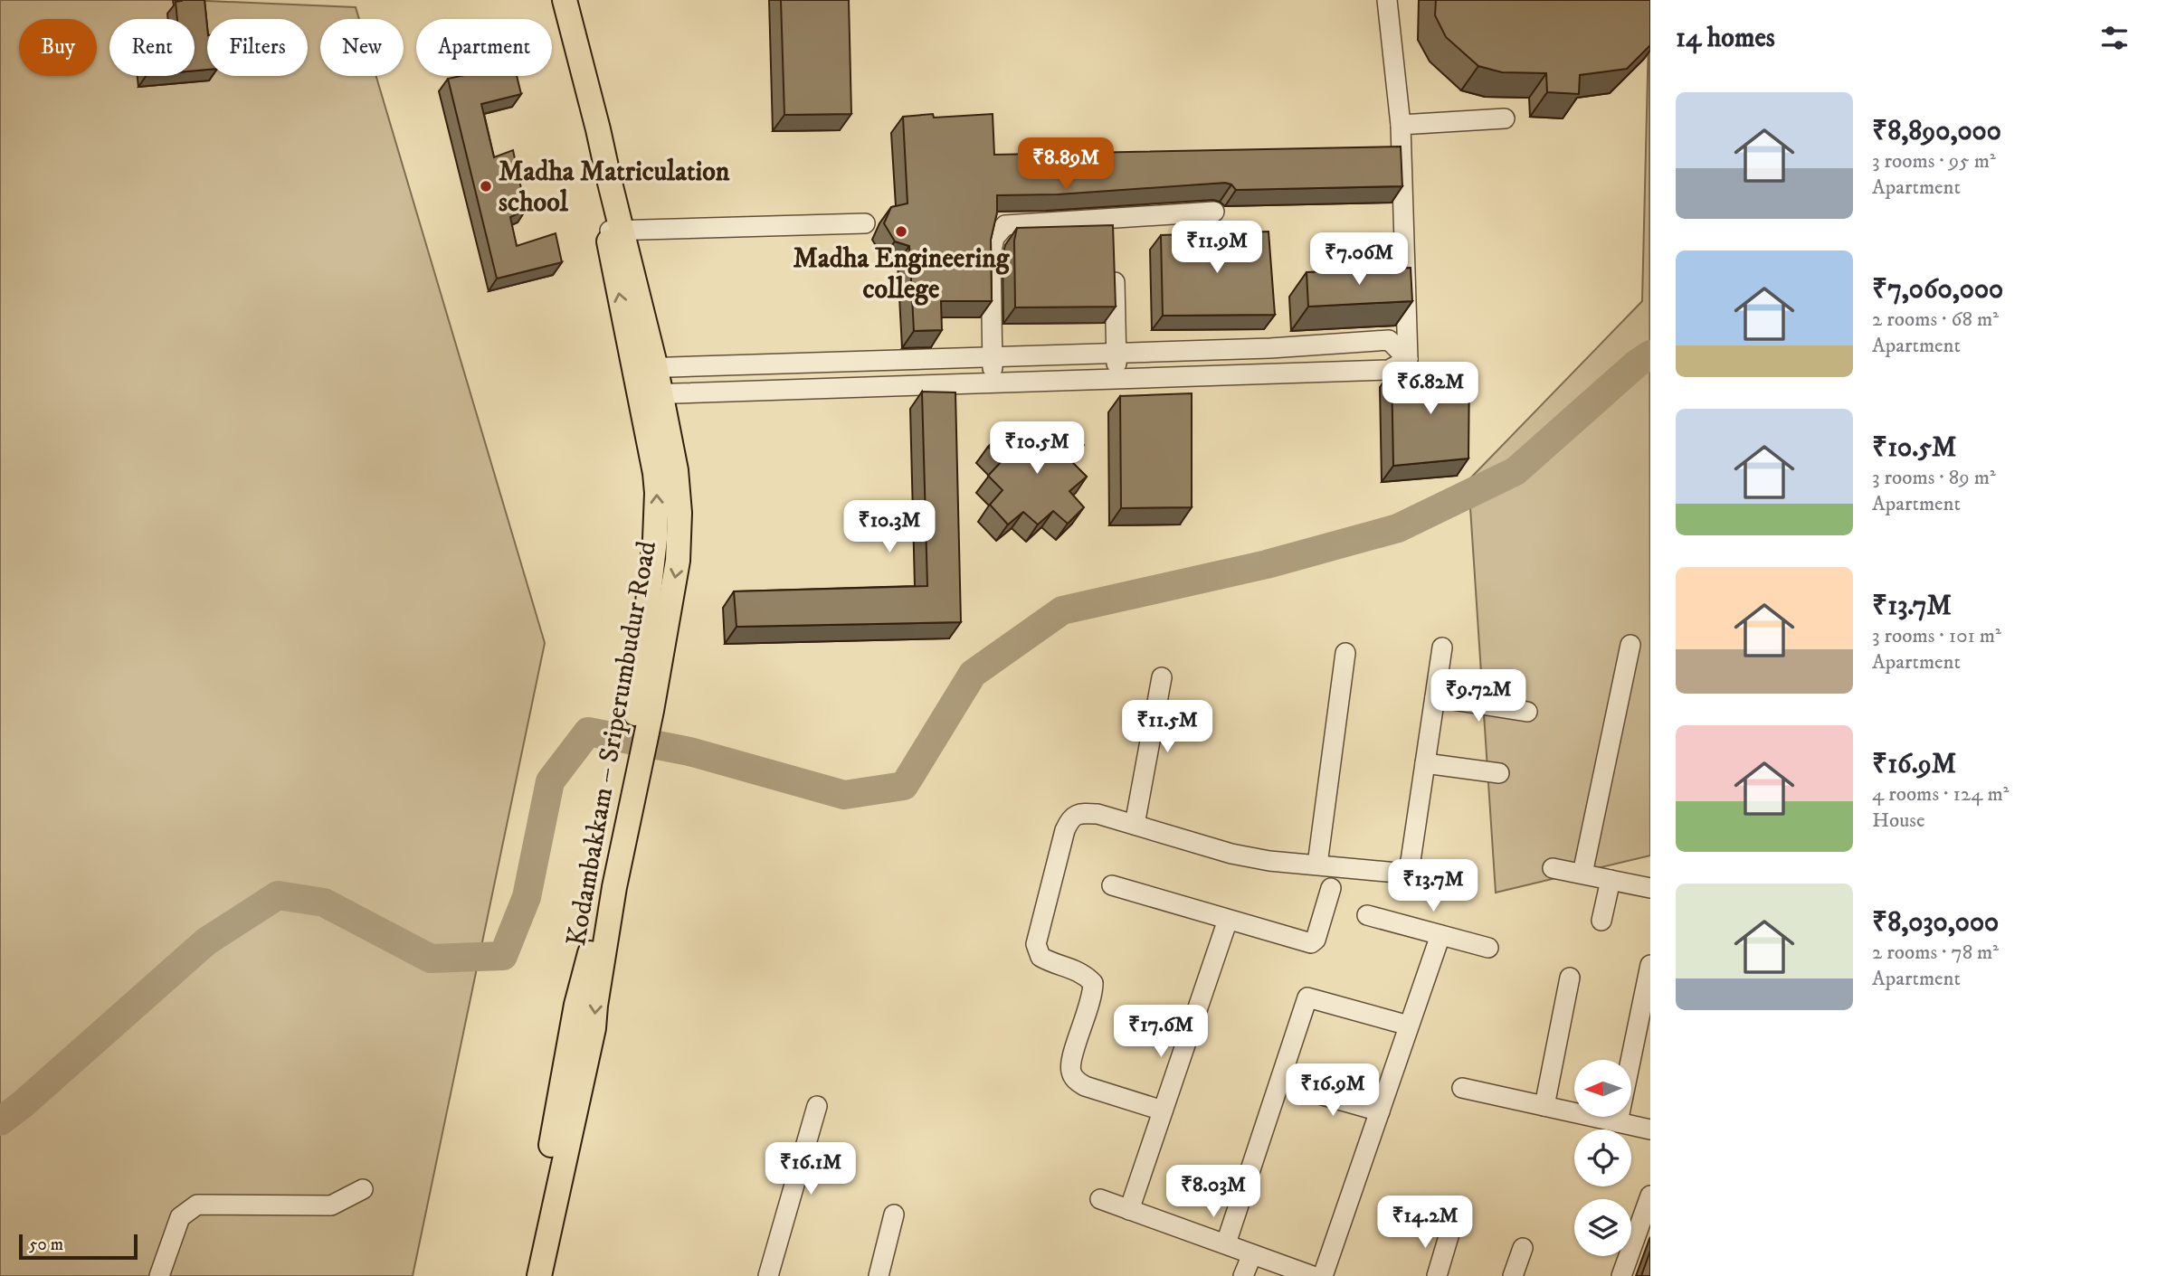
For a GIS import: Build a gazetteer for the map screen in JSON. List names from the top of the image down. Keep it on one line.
{"streets":{"main road":["Kodambakkam – Sriperumbudur Road"]},"places":["Madha Matriculation school","Madha Engineering college"],"scale_bar":"50 m","north":"left","page":{"heading":"14 homes","chip":["Buy","Rent","Filters","New","Apartment"],"list":[{"name":"₹8,890,000","note":"3 rooms · 95 m² · Apartment"},{"name":"₹7,060,000","note":"2 rooms · 68 m² · Apartment"},{"name":"₹10.5M","note":"3 rooms · 89 m² · Apartment"},{"name":"₹13.7M","note":"3 rooms · 101 m² · Apartment"},{"name":"₹16.9M","note":"4 rooms · 124 m² · House"},{"name":"₹8,030,000","note":"2 rooms · 78 m² · Apartment"}],"price":["₹8.89M","₹11.9M","₹7.06M","₹6.82M","₹10.5M","₹10.3M","₹9.72M","₹11.5M","₹13.7M","₹17.6M","₹16.9M","₹16.1M","₹8.03M","₹14.2M"],"scale":"50 m"}}
